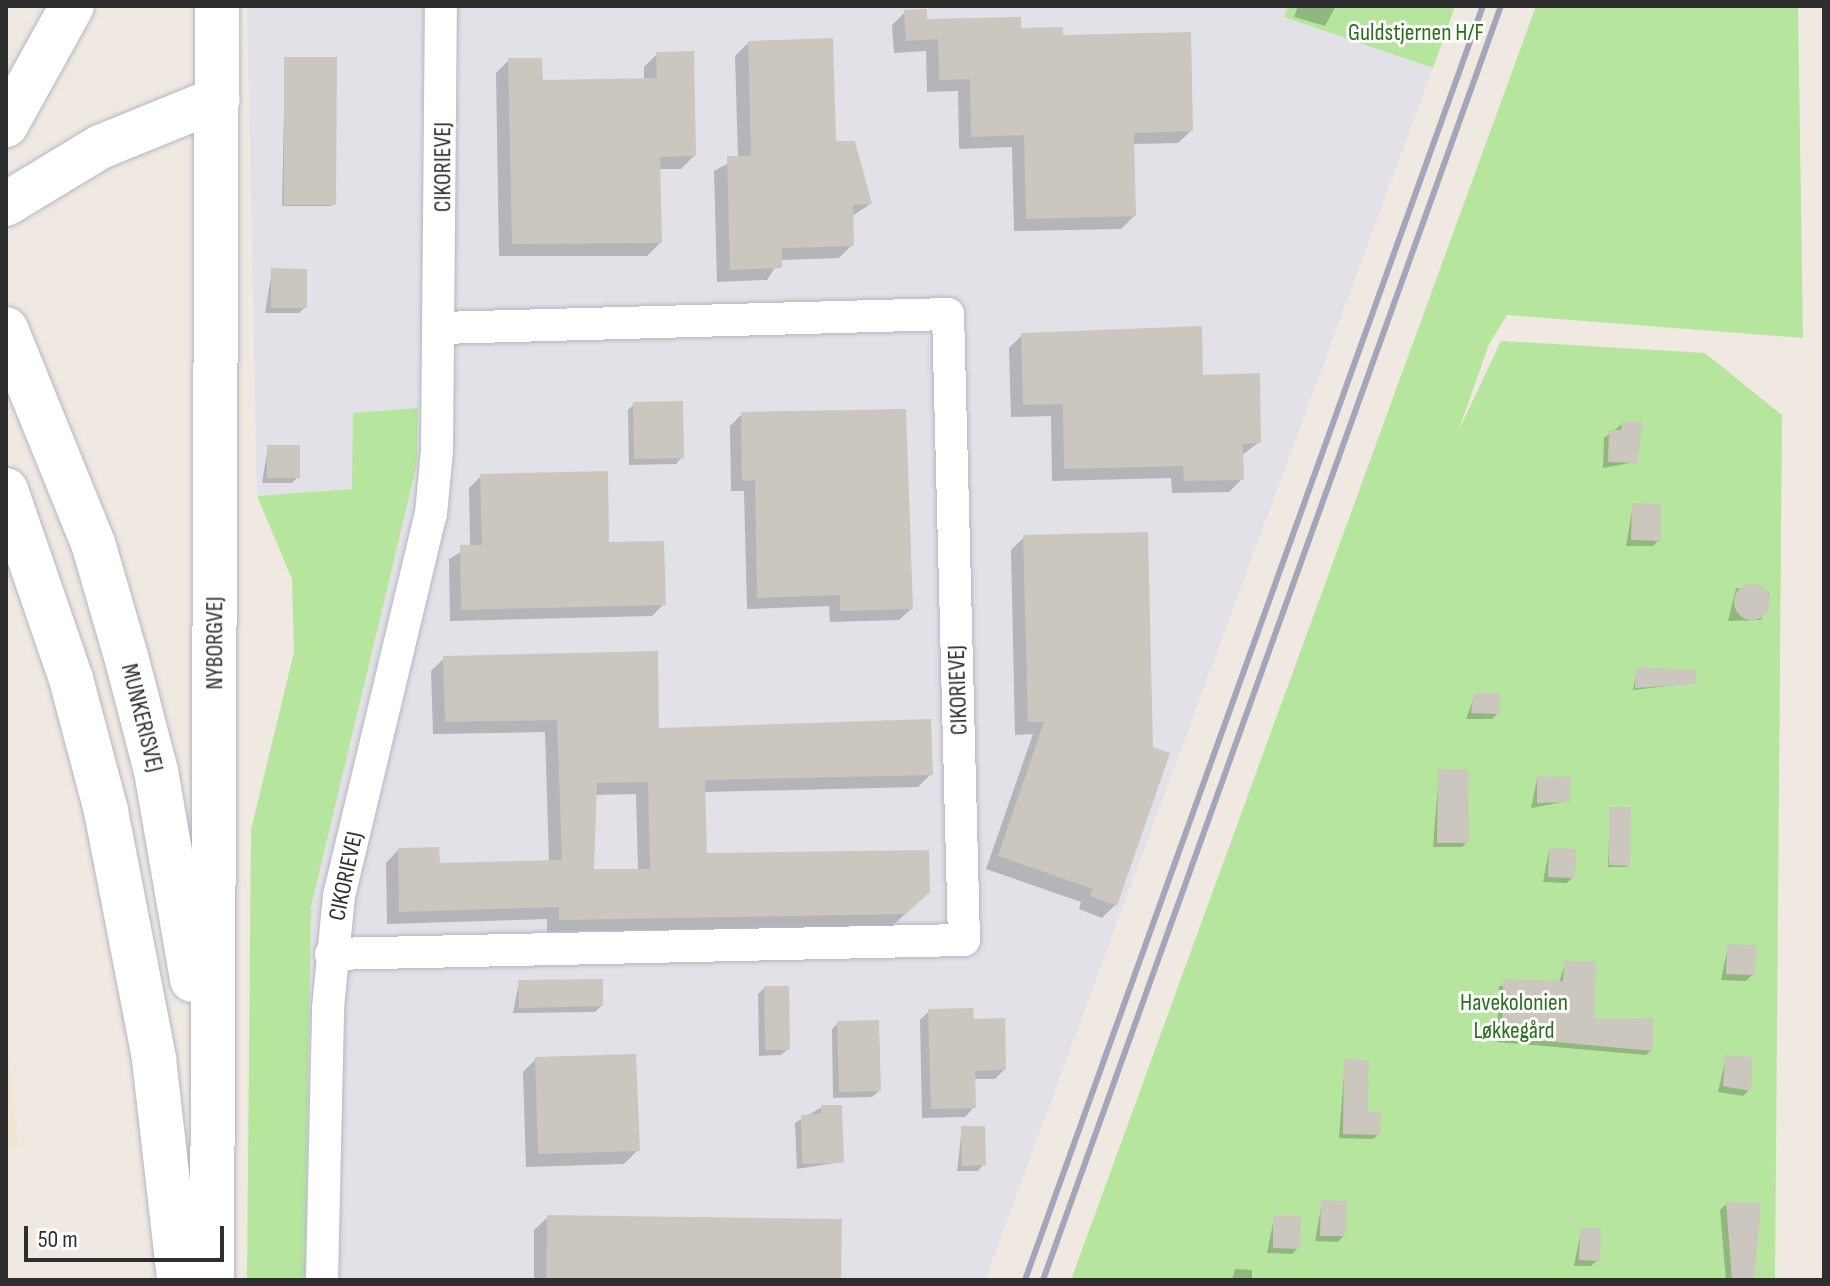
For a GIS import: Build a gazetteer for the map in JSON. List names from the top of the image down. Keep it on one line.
{"streets":{"main road":["NYBORGVEJ","MUNKERISVEJ"],"street":["CIKORIEVEJ"]},"crossings":[["NYBORGVEJ","MUNKERISVEJ"]],"parks":["Guldstjernen H/F","Havekolonien Løkkegård"],"scale_bar":"50 m"}
